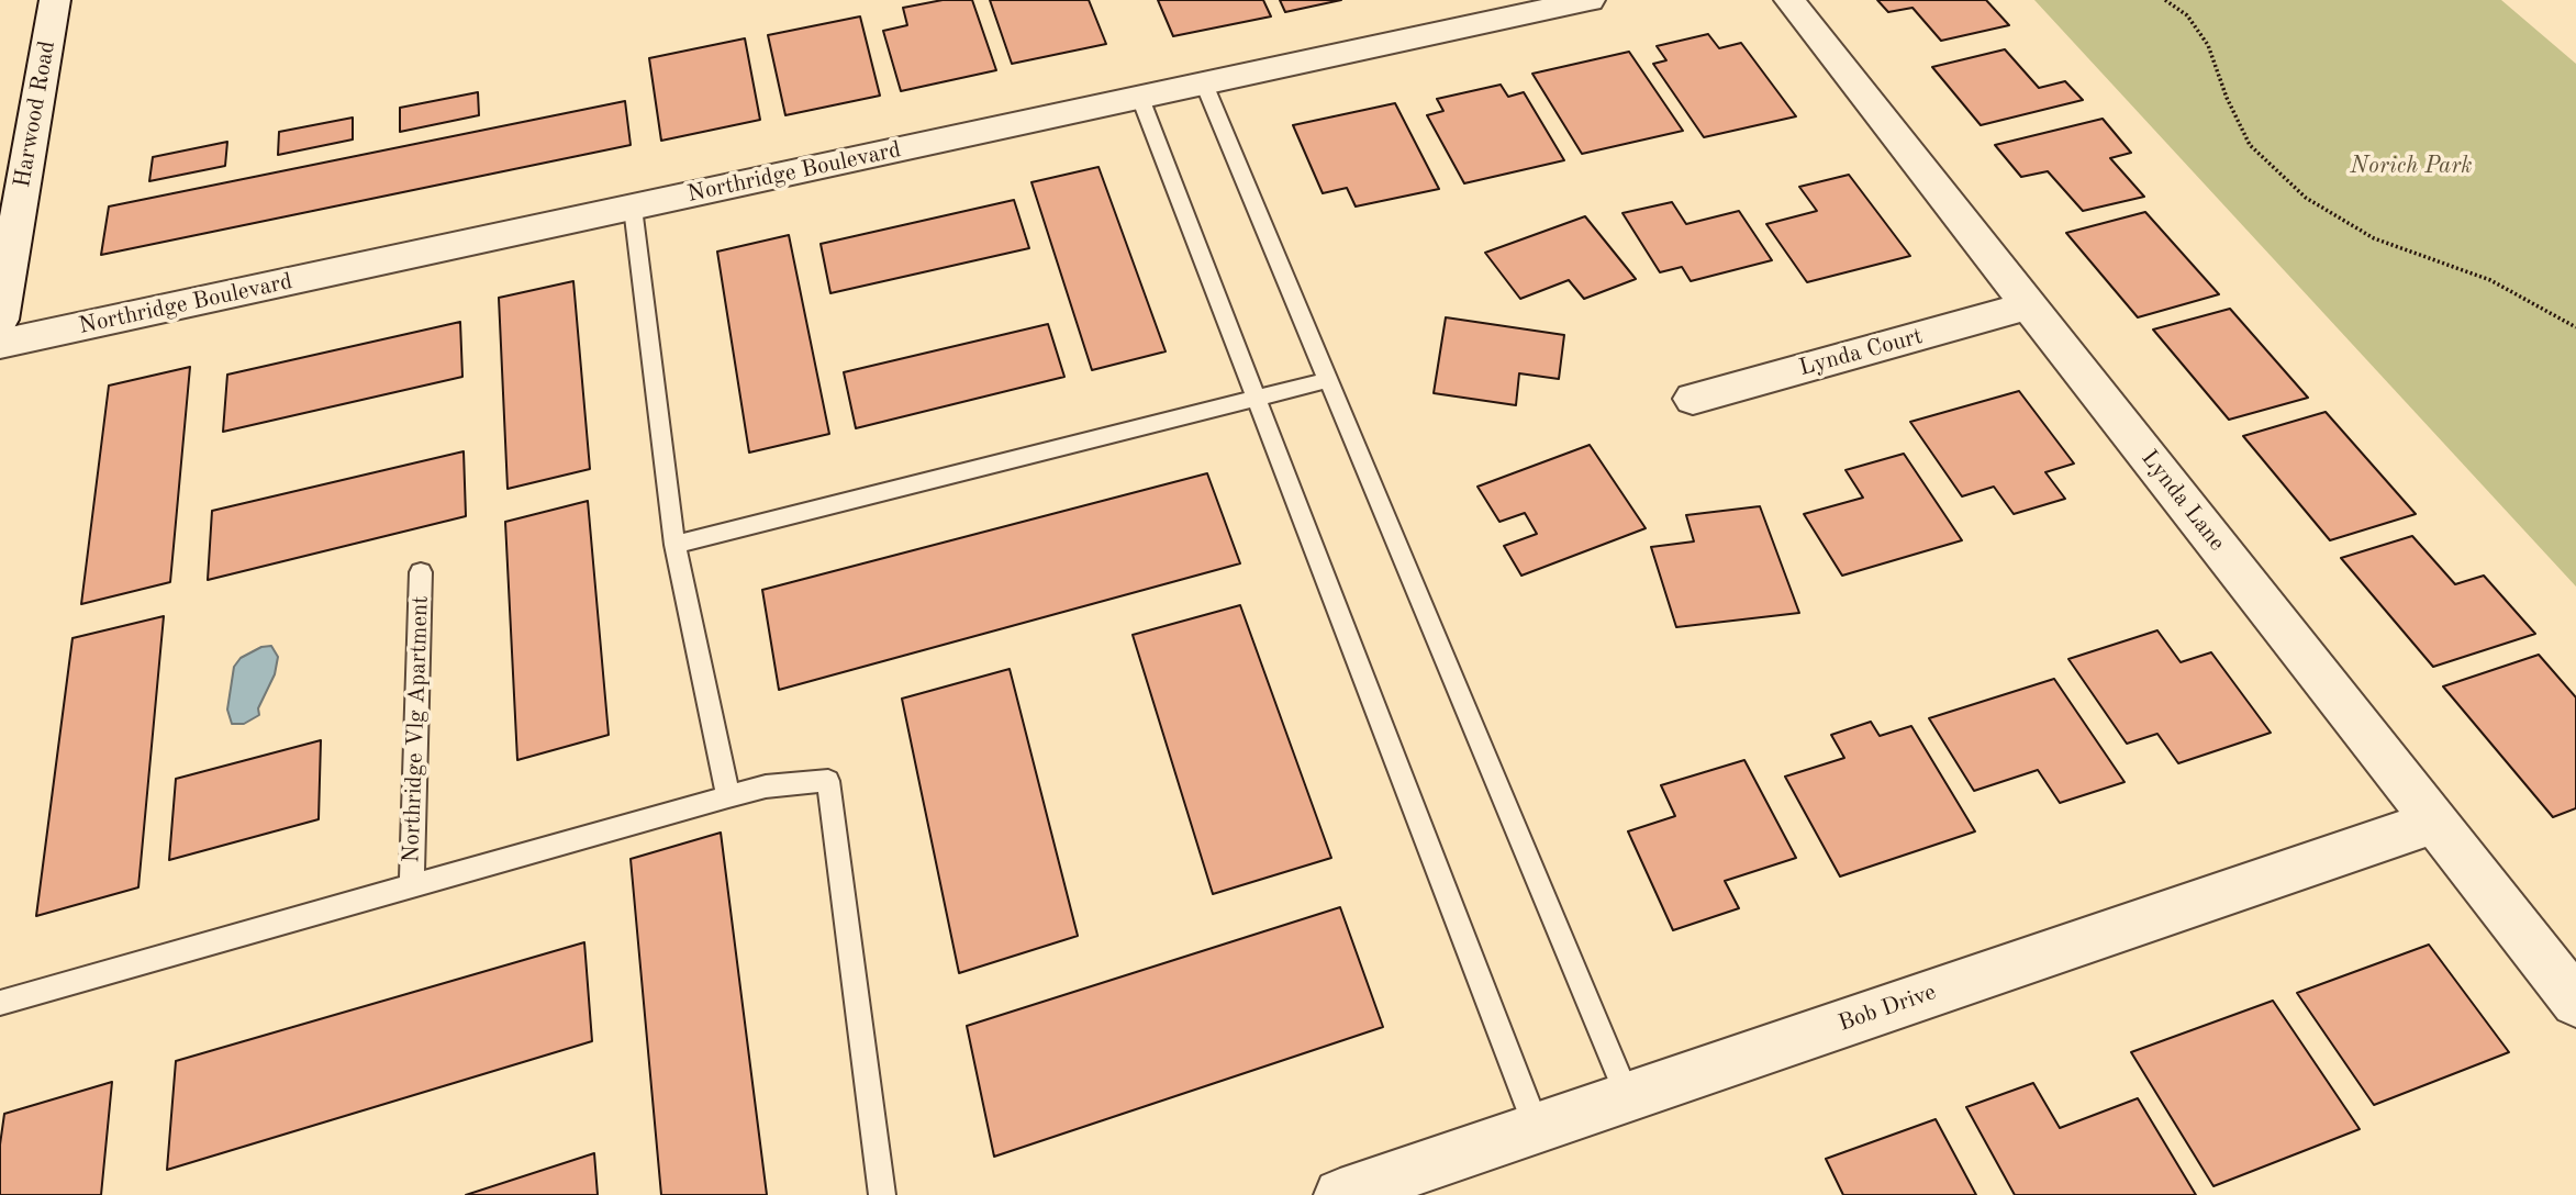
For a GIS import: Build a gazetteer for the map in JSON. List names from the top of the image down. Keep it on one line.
{"streets":{"street":["Harwood Road","Northridge Boulevard","Lynda Court","Lynda Lane","Bob Drive"],"lane":["Northridge Vlg Apartment"]},"crossings":[["Lynda Court","Lynda Lane"],["Lynda Lane","Bob Drive"]],"parks":["Norich Park"]}
